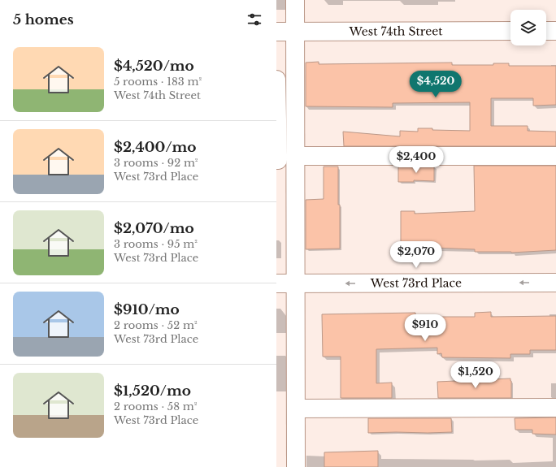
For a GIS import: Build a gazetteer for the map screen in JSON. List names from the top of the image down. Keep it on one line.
{"streets":{"street":["West 74th Street","West 73rd Place"]},"page":{"heading":"5 homes","list":[{"name":"$4,520/mo","note":"5 rooms · 183 m² · West 74th Street"},{"name":"$2,400/mo","note":"3 rooms · 92 m² · West 73rd Place"},{"name":"$2,070/mo","note":"3 rooms · 95 m² · West 73rd Place"},{"name":"$910/mo","note":"2 rooms · 52 m² · West 73rd Place"},{"name":"$1,520/mo","note":"2 rooms · 58 m² · West 73rd Place"}],"price":["$4,520","$2,400","$2,070","$910","$1,520"]}}
